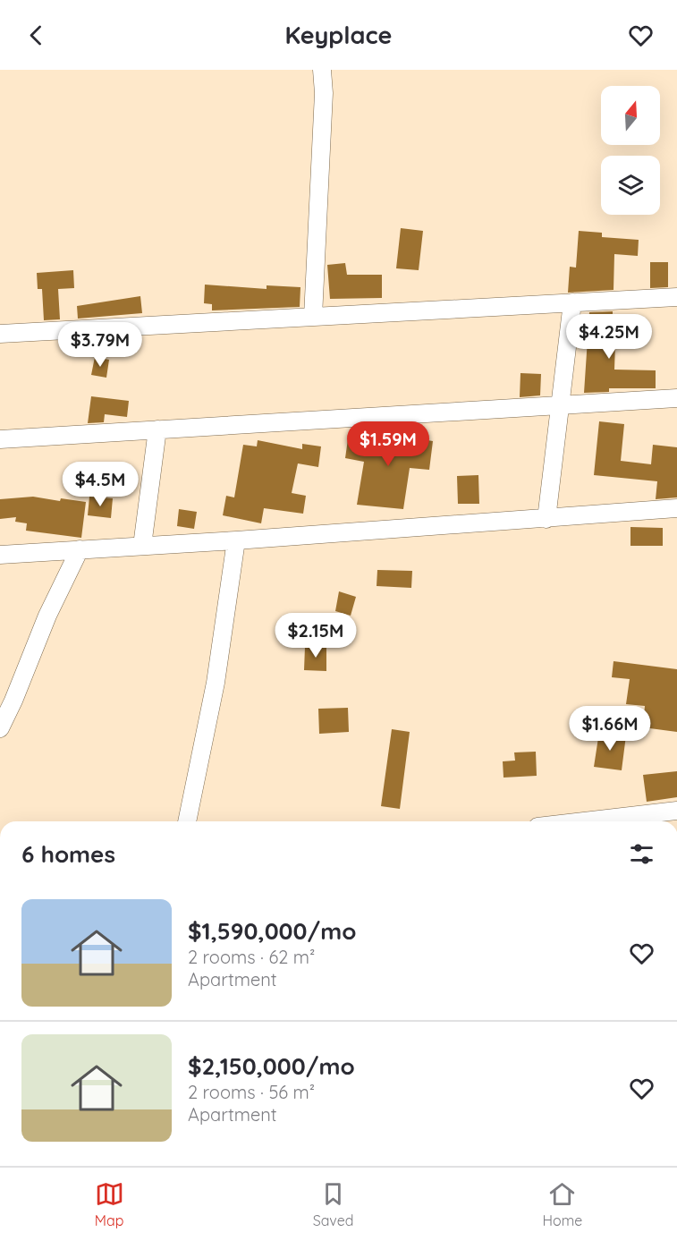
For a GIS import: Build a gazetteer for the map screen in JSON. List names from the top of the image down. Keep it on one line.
{"north":"top","page":{"header":"Keyplace","price":["$4.25M","$3.79M","$1.59M","$4.5M","$2.15M","$1.66M"],"heading":"6 homes","list":[{"name":"$1,590,000/mo","note":"2 rooms · 62 m² · Apartment"},{"name":"$2,150,000/mo","note":"2 rooms · 56 m² · Apartment"}],"tabs":["Map","Saved","Home"]}}
